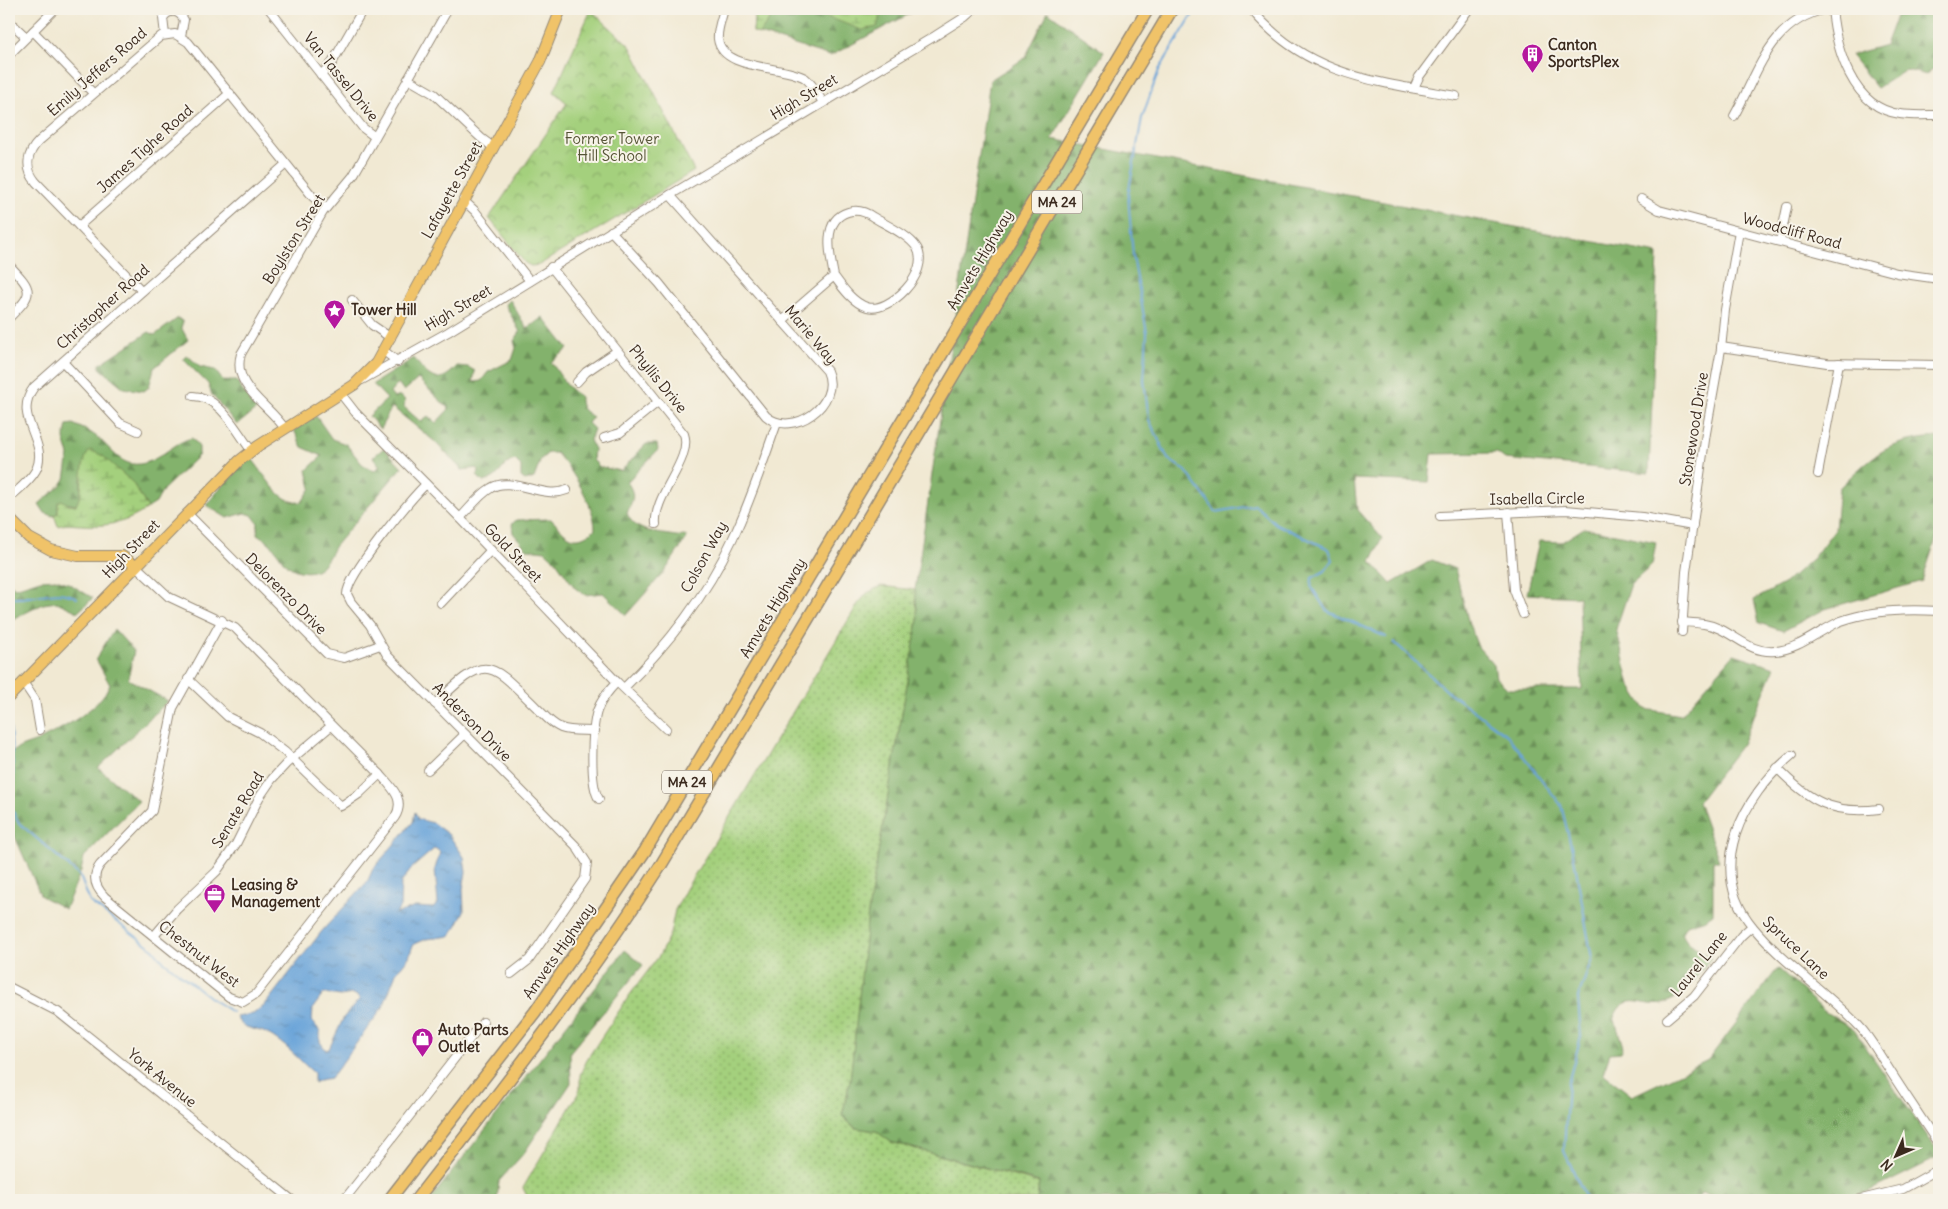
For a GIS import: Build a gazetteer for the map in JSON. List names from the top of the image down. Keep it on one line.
{"streets":{"highway":["MA 24","Amvets Highway"],"main road":["High Street","Lafayette Street"],"street":["Emily Jeffers Road","Van Tassel Drive","James Tighe Road","Woodcliff Road","Boylston Street","Christopher Road","Marie Way","Phyllis Drive","Stonewood Drive","Isabella Circle","Gold Street","Colson Way","Delorenzo Drive","Anderson Drive","Senate Road","Spruce Lane","Chestnut West","Laurel Lane","York Avenue"]},"crossings":[["Emily Jeffers Road","James Tighe Road"],["Emily Jeffers Road","Christopher Road"],["Van Tassel Drive","Boylston Street"],["High Street","Lafayette Street"],["High Street","Boylston Street"],["High Street","Marie Way"],["High Street","Phyllis Drive"],["High Street","Gold Street"],["High Street","Delorenzo Drive"],["High Street","Chestnut West"],["Woodcliff Road","Stonewood Drive"],["Marie Way","Colson Way"],["Stonewood Drive","Isabella Circle"],["Gold Street","Colson Way"],["Gold Street","Anderson Drive"],["Delorenzo Drive","Anderson Drive"],["Senate Road","Chestnut West"],["Spruce Lane","Laurel Lane"]],"parks":["Former Tower Hill School"],"places":{"building":["Canton SportsPlex"],"place":["Tower Hill"],"office":["Leasing & Management"],"shop":["Auto Parts Outlet"]},"north":"bottom left"}
